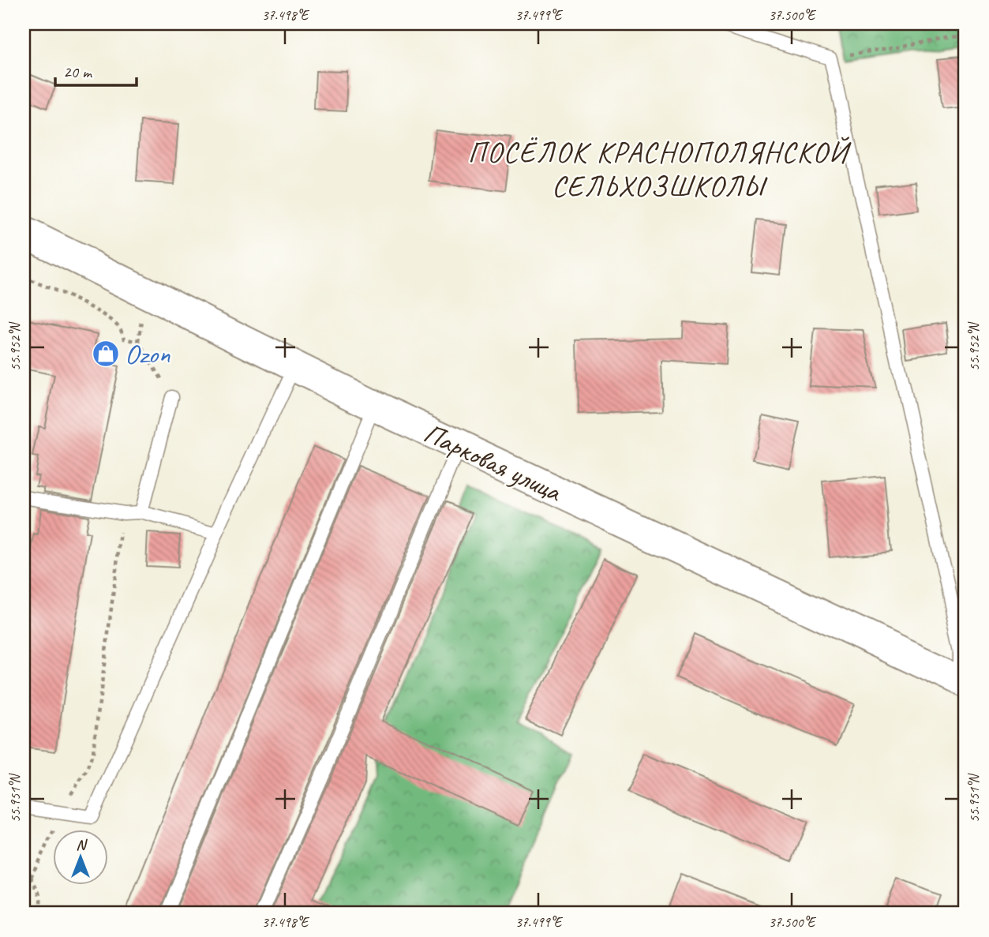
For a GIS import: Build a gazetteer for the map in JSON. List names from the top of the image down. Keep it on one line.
{"streets":{"street":["Парковая улица"]},"districts":["ПОСЁЛОК КРАСНОПОЛЯНСКОЙ СЕЛЬХОЗШКОЛЫ"],"places":{"shop":["Ozon"]},"scale_bar":"20 m","north":"top","coordinates":["37.498°E","37.499°E","37.500°E","55.952°N","55.951°N"]}
